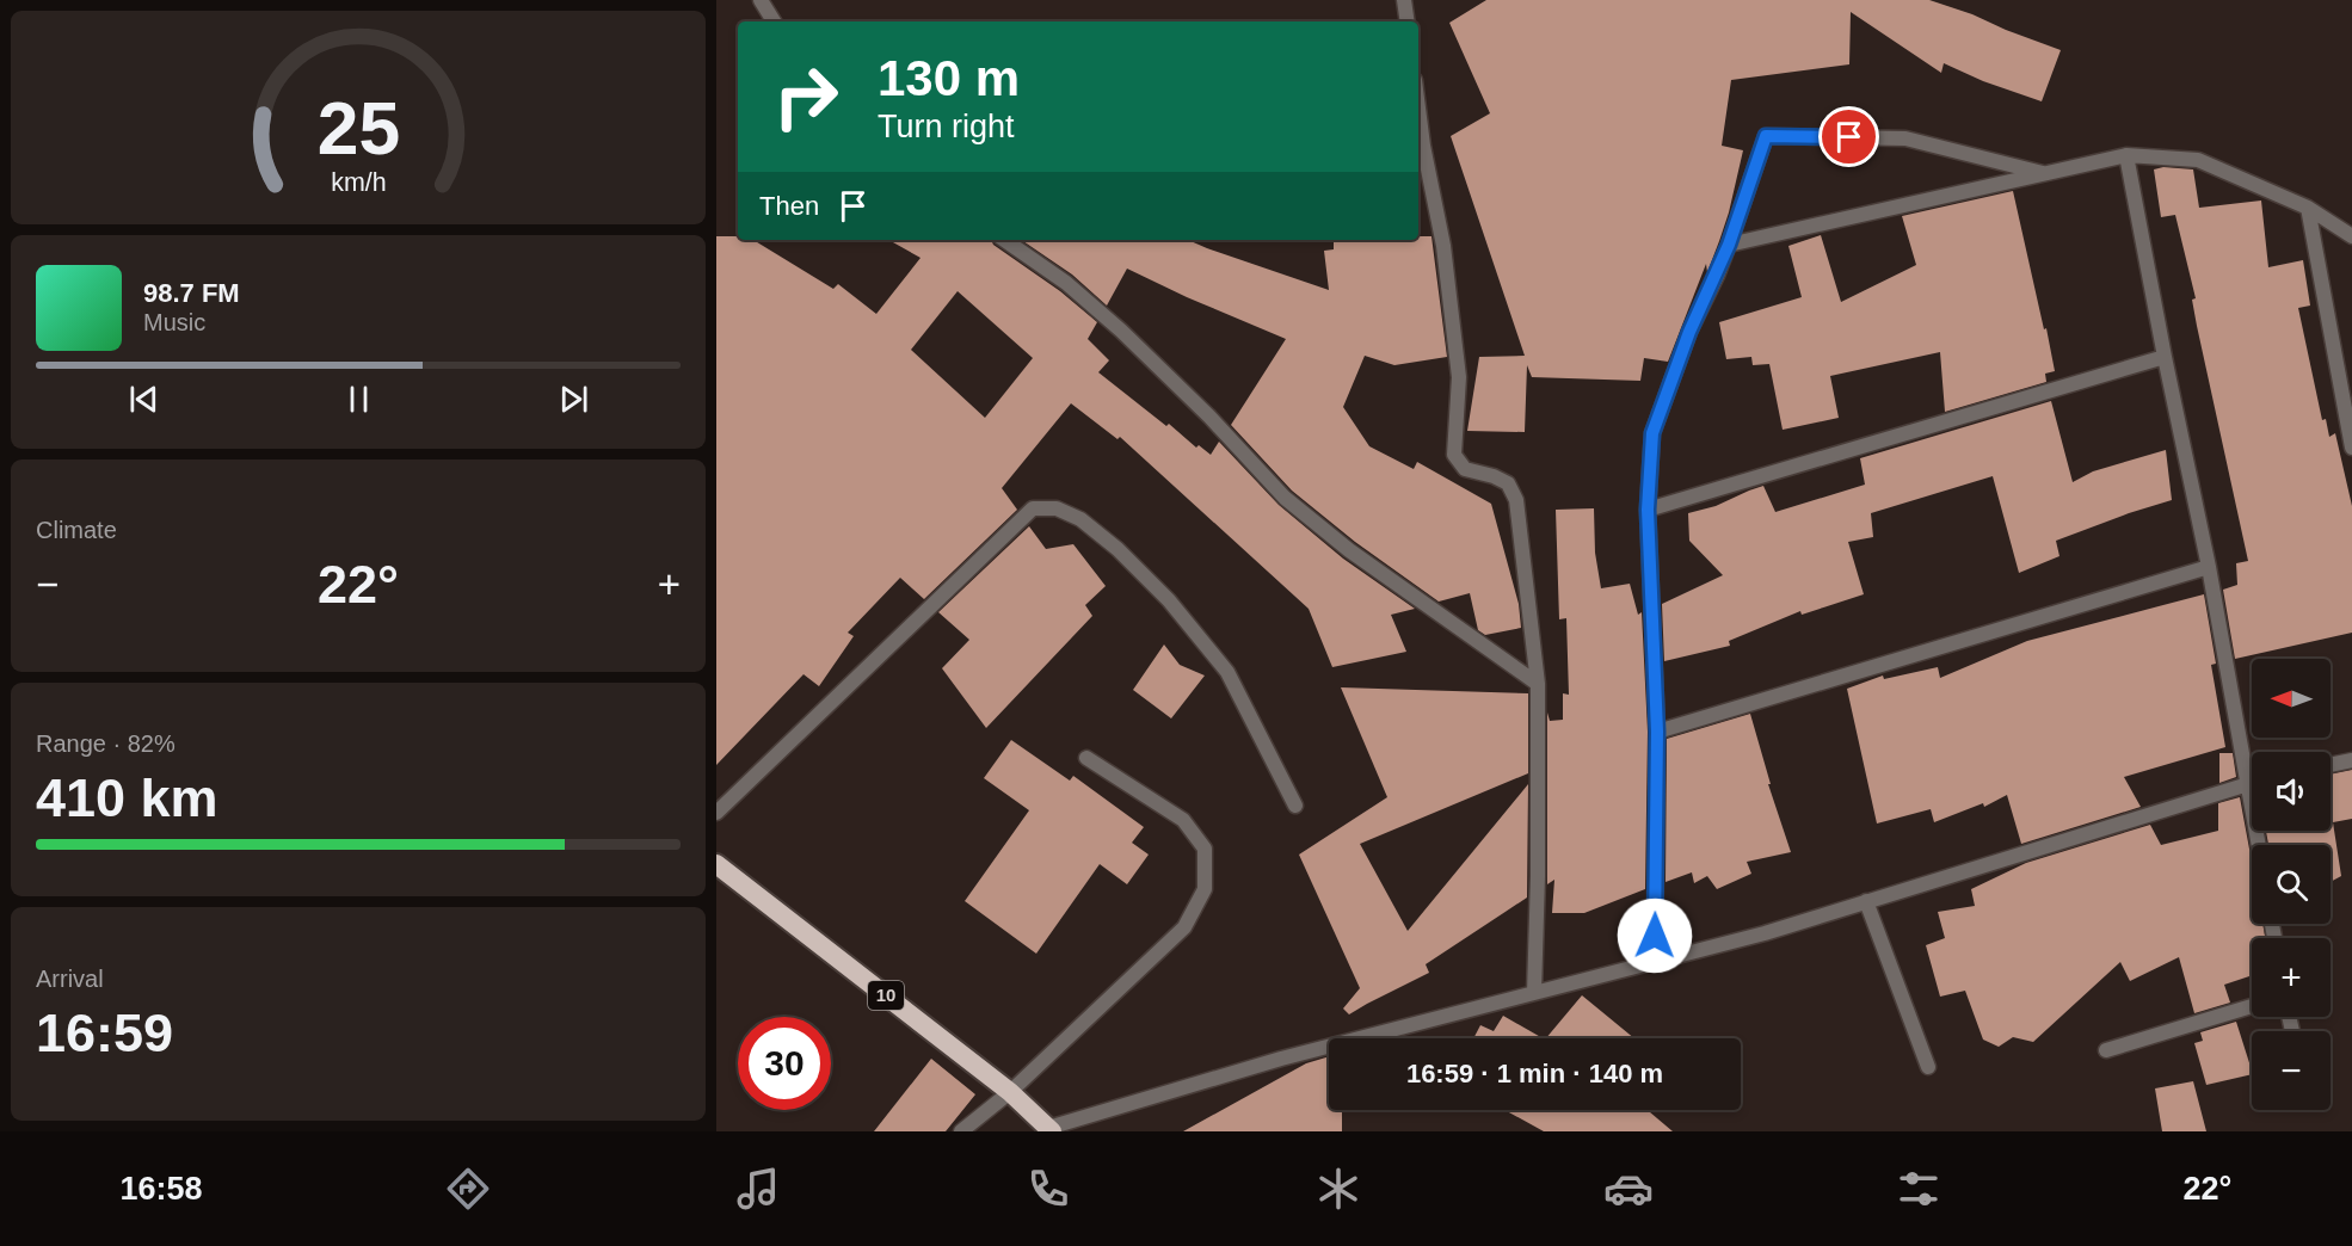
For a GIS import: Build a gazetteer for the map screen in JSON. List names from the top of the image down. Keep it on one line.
{"streets":{"highway":["10"]},"north":"left","page":{"turn":["130 m","Turn right"],"then":"Then","song":["98.7 FM","Music"],"tile":["Climate",["Range · 82%","410 km"],["Arrival","16:59"]],"heat":["−","22°","+"],"map_buttons":["+","−"],"limit":"30","trip":"16:59 · 1 min · 140 m","tabs":["16:58","22°"],"gauge":["25","km/h"]}}
